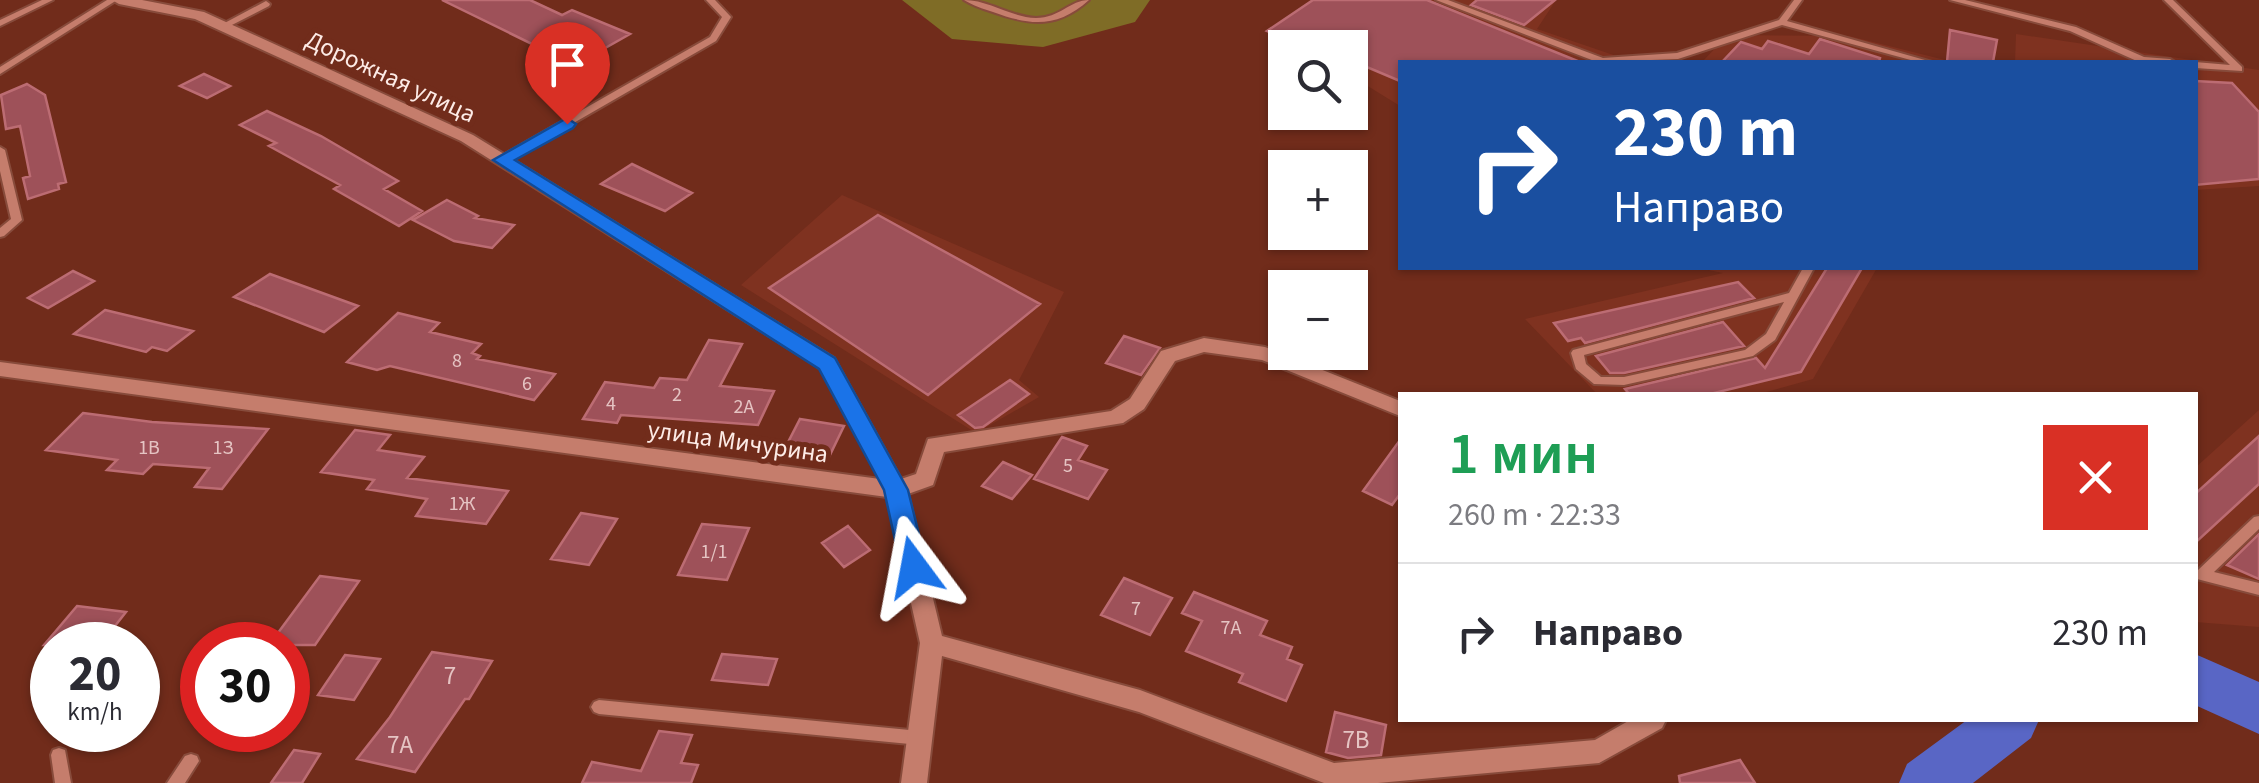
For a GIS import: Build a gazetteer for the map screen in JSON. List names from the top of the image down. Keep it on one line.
{"streets":{"street":["Дорожная улица","улица Мичурина"]},"crossings":[["Дорожная улица","улица Мичурина"]],"house_numbers":["8","6","2","4","2А","1В","1З","5","1Ж","1/1","7","7А","7","7В","7А"],"page":{"map_buttons":["+","−"],"turn":["230 m","Направо"],"heading":["1 мин","260 m · 22:33"],"list":[{"name":"Направо","value":"230 m"}],"speed":"20 km/h","limit":"30"}}
